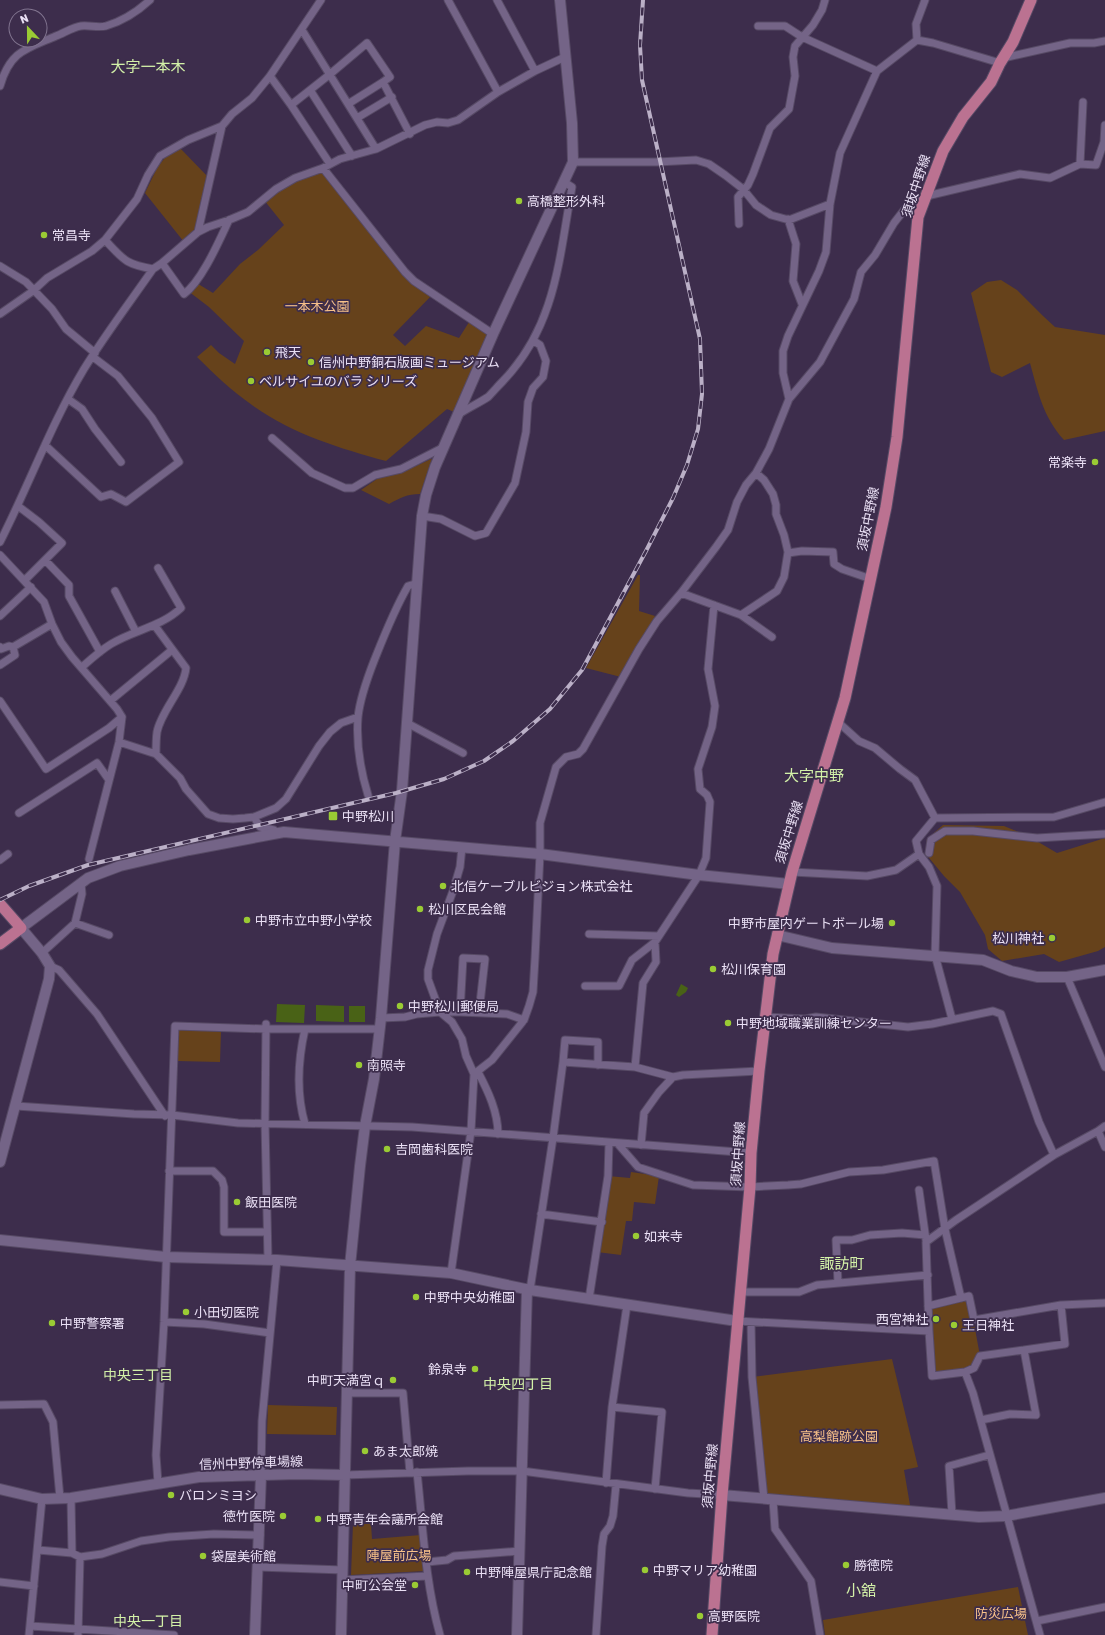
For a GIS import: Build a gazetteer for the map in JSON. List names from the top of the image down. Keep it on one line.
{"streets":{"main road":["須坂中野線"],"street":["信州中野停車場線"]},"districts":["大字一本木","大字中野","諏訪町","中央三丁目","中央四丁目","小舘","中央一丁目"],"parks":["一本木公園","高梨館跡公園","陣屋前広場","防災広場"],"places":{"other":["高橋整形外科","常昌寺","飛天","信州中野銅石版画ミュージアム","ベルサイユのバラ シリーズ","常楽寺","北信ケーブルビジョン株式会社","松川区民会館","中野市立中野小学校","中野市屋内ゲートボール場","松川神社","松川保育園","中野松川郵便局","中野地域職業訓練センター","南照寺","吉岡歯科医院","飯田医院","如来寺","中野中央幼稚園","小田切医院","西宮神社","中野警察署","王日神社","鈴泉寺","中町天満宮ｑ","あま太郎焼","バロンミヨシ","徳竹医院","中野青年会議所会館","袋屋美術館","勝徳院","中野マリア幼稚園","中野陣屋県庁記念館","中町公会堂","高野医院"],"transit":["中野松川"]},"north":"top"}
